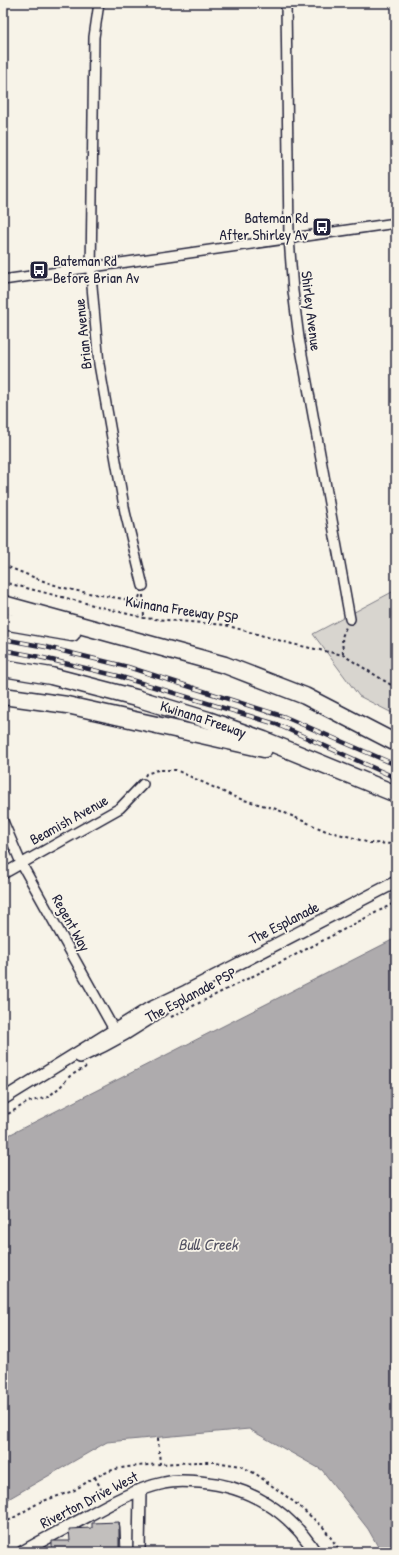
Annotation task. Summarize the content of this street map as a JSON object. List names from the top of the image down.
{
  "streets": {
    "highway": ["Kwinana Freeway"],
    "street": [
      "Shirley Avenue",
      "Brian Avenue",
      "Beamish Avenue",
      "Regent Way",
      "The Esplanade",
      "Riverton Drive West"
    ],
    "path": ["Kwinana Freeway PSP", "The Esplanade PSP"]
  },
  "crossings": [
    ["Beamish Avenue", "Regent Way"],
    ["Regent Way", "The Esplanade"]
  ],
  "water": ["Bull Creek"],
  "places": {
    "bus stop": ["Bateman Rd After Shirley Av", "Bateman Rd Before Brian Av"]
  }
}
